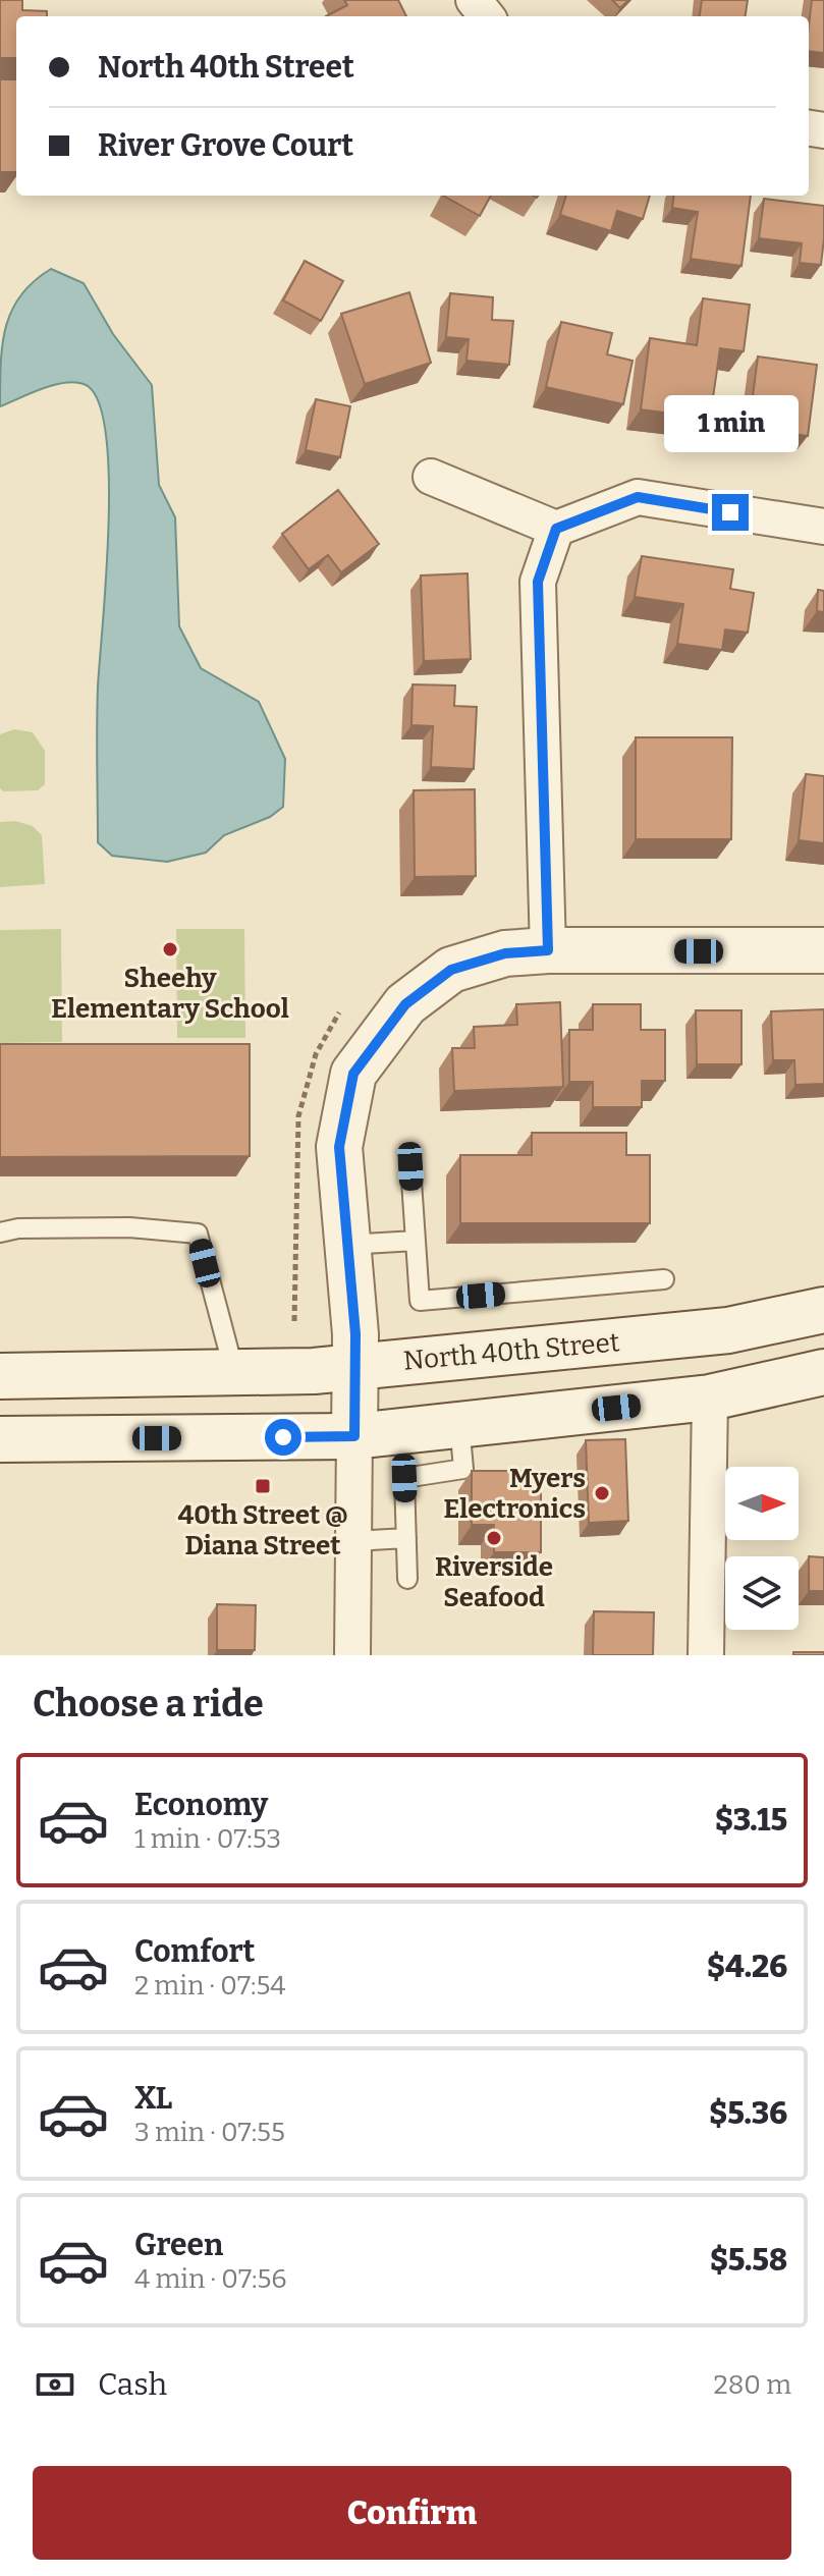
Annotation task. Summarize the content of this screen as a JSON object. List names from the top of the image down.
{
  "streets": {
    "main road": ["North 40th Street"]
  },
  "places": {
    "other": ["Sheehy Elementary School", "Myers Electronics", "Riverside Seafood"],
    "transit": ["40th Street @ Diana Street"]
  },
  "north": "right",
  "page": {
    "banner": ["North 40th Street", "River Grove Court"],
    "bubble": "1 min",
    "heading": "Choose a ride",
    "list": [
      {
        "name": "Economy",
        "note": "1 min · 07:53",
        "value": "$3.15"
      },
      {
        "name": "Comfort",
        "note": "2 min · 07:54",
        "value": "$4.26"
      },
      {
        "name": "XL",
        "note": "3 min · 07:55",
        "value": "$5.36"
      },
      {
        "name": "Green",
        "note": "4 min · 07:56",
        "value": "$5.58"
      }
    ],
    "pay": ["Cash", "280 m"],
    "buttons": "Confirm"
  }
}
